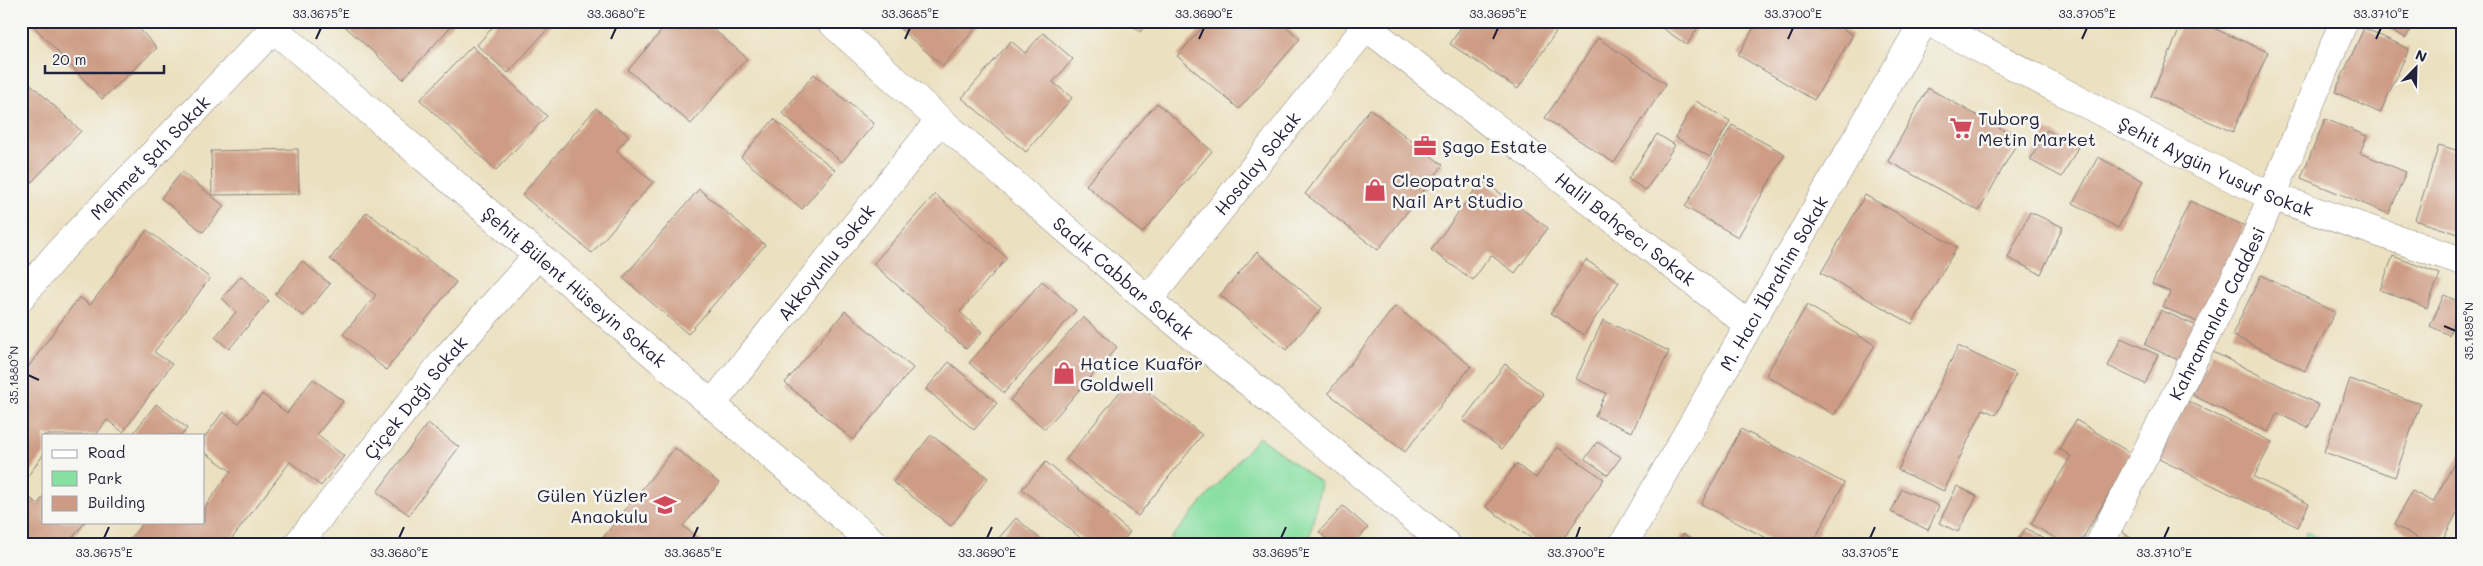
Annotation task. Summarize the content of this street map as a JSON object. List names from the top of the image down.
{
  "streets": {
    "street": [
      "Mehmet Şah Sokak",
      "Hosalay Sokak",
      "Şehit Aygün Yusuf Sokak",
      "Halil Bahçecı Sokak",
      "Akkoyunlu Sokak",
      "Sadık Cabbar Sokak",
      "M. Hacı İbrahim Sokak",
      "Şehit Bülent Hüseyin Sokak",
      "Kahramanlar Caddesi",
      "Çiçek Dağı Sokak"
    ]
  },
  "crossings": [
    ["Mehmet Şah Sokak", "Şehit Bülent Hüseyin Sokak"],
    ["Hosalay Sokak", "Halil Bahçecı Sokak"],
    ["Hosalay Sokak", "Sadık Cabbar Sokak"],
    ["Şehit Aygün Yusuf Sokak", "M. Hacı İbrahim Sokak"],
    ["Şehit Aygün Yusuf Sokak", "Kahramanlar Caddesi"],
    ["Halil Bahçecı Sokak", "M. Hacı İbrahim Sokak"],
    ["Akkoyunlu Sokak", "Sadık Cabbar Sokak"],
    ["Akkoyunlu Sokak", "Şehit Bülent Hüseyin Sokak"],
    ["Şehit Bülent Hüseyin Sokak", "Çiçek Dağı Sokak"]
  ],
  "places": {
    "supermarket": ["Tuborg Metin Market"],
    "office": ["Şago Estate"],
    "shop": ["Cleopatra's Nail Art Studio", "Hatice Kuaför Goldwell"],
    "school or university": ["Gülen Yüzler Anaokulu"]
  },
  "legend": ["Road", "Park", "Building"],
  "scale_bar": "20 m",
  "north": "top right",
  "coordinates": [
    "33.3675°E",
    "33.3680°E",
    "33.3685°E",
    "33.3690°E",
    "33.3695°E",
    "33.3700°E",
    "33.3705°E",
    "33.3710°E",
    "35.1895°N",
    "35.1880°N"
  ]
}
